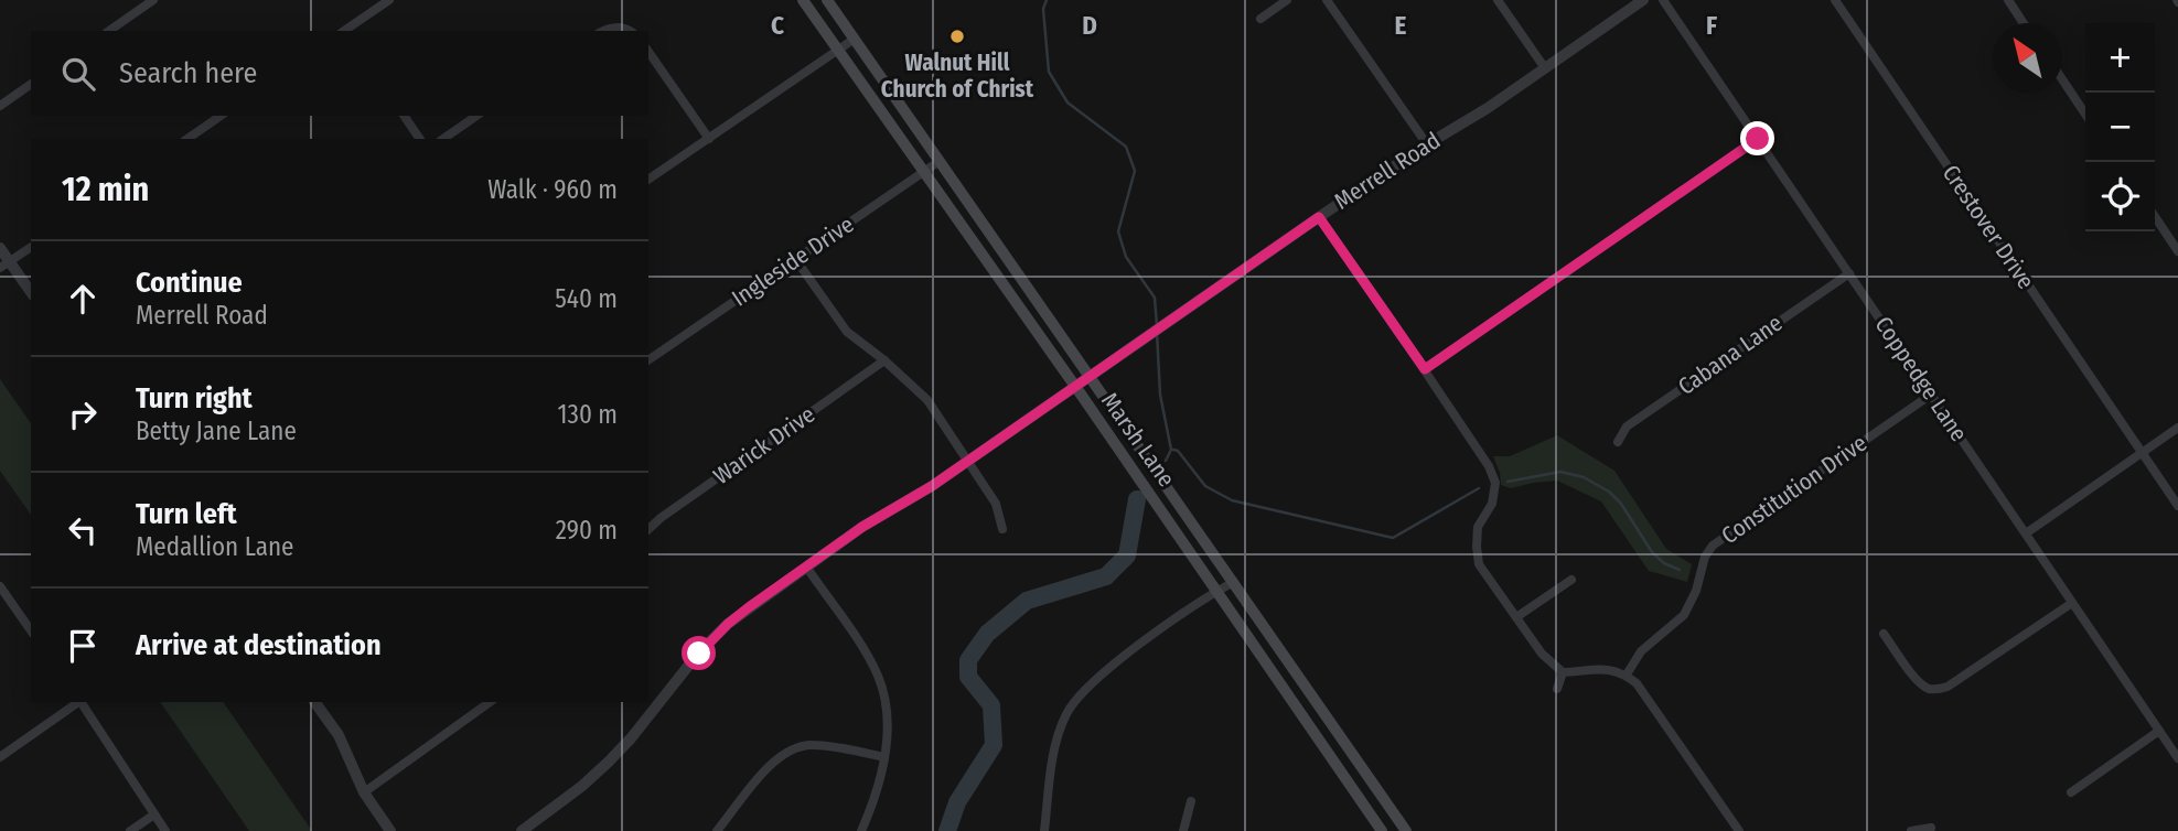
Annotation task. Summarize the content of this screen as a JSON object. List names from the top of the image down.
{
  "streets": {
    "main road": ["Marsh Lane"],
    "street": [
      "Merrell Road",
      "Crestover Drive",
      "Ingleside Drive",
      "Cabana Lane",
      "Coppedge Lane",
      "Warick Drive",
      "Constitution Drive"
    ]
  },
  "crossings": [
    ["Merrell Road", "Marsh Lane"],
    ["Ingleside Drive", "Marsh Lane"],
    ["Cabana Lane", "Coppedge Lane"],
    ["Coppedge Lane", "Constitution Drive"]
  ],
  "places": ["Walnut Hill Church of Christ"],
  "north": "top left",
  "page": {
    "map_buttons": ["+", "−"],
    "search": "Search here",
    "heading": ["12 min", "Walk · 960 m"],
    "list": [
      ["Continue", "Merrell Road", "540 m"],
      ["Turn right", "Betty Jane Lane", "130 m"],
      ["Turn left", "Medallion Lane", "290 m"],
      "Arrive at destination"
    ]
  },
  "grid": {
    "columns": [
      "C",
      "D",
      "E",
      "F"
    ]
  }
}
